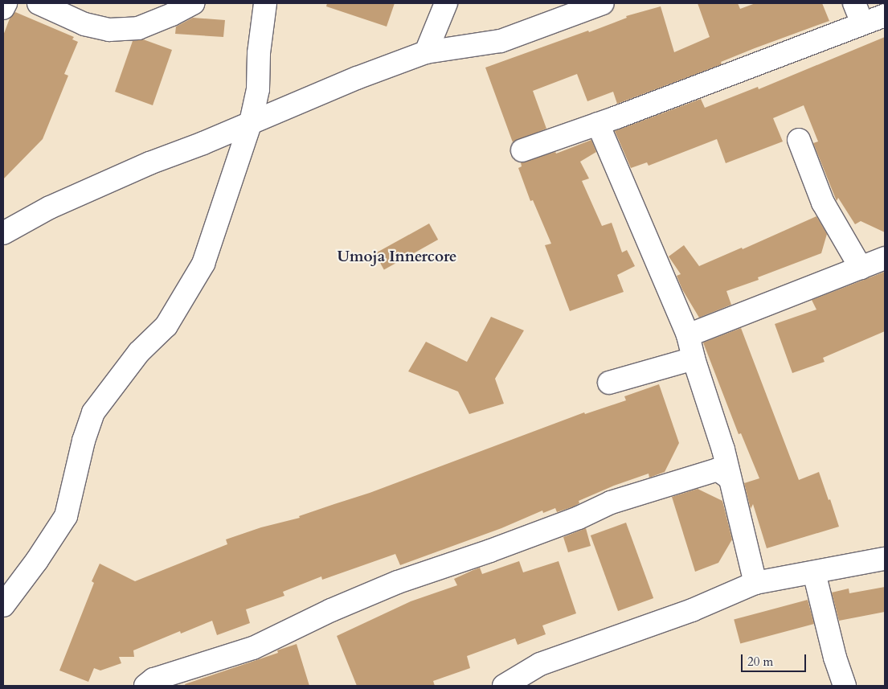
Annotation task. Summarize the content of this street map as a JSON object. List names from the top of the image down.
{
  "districts": ["Umoja Innercore"],
  "scale_bar": "20 m"
}
